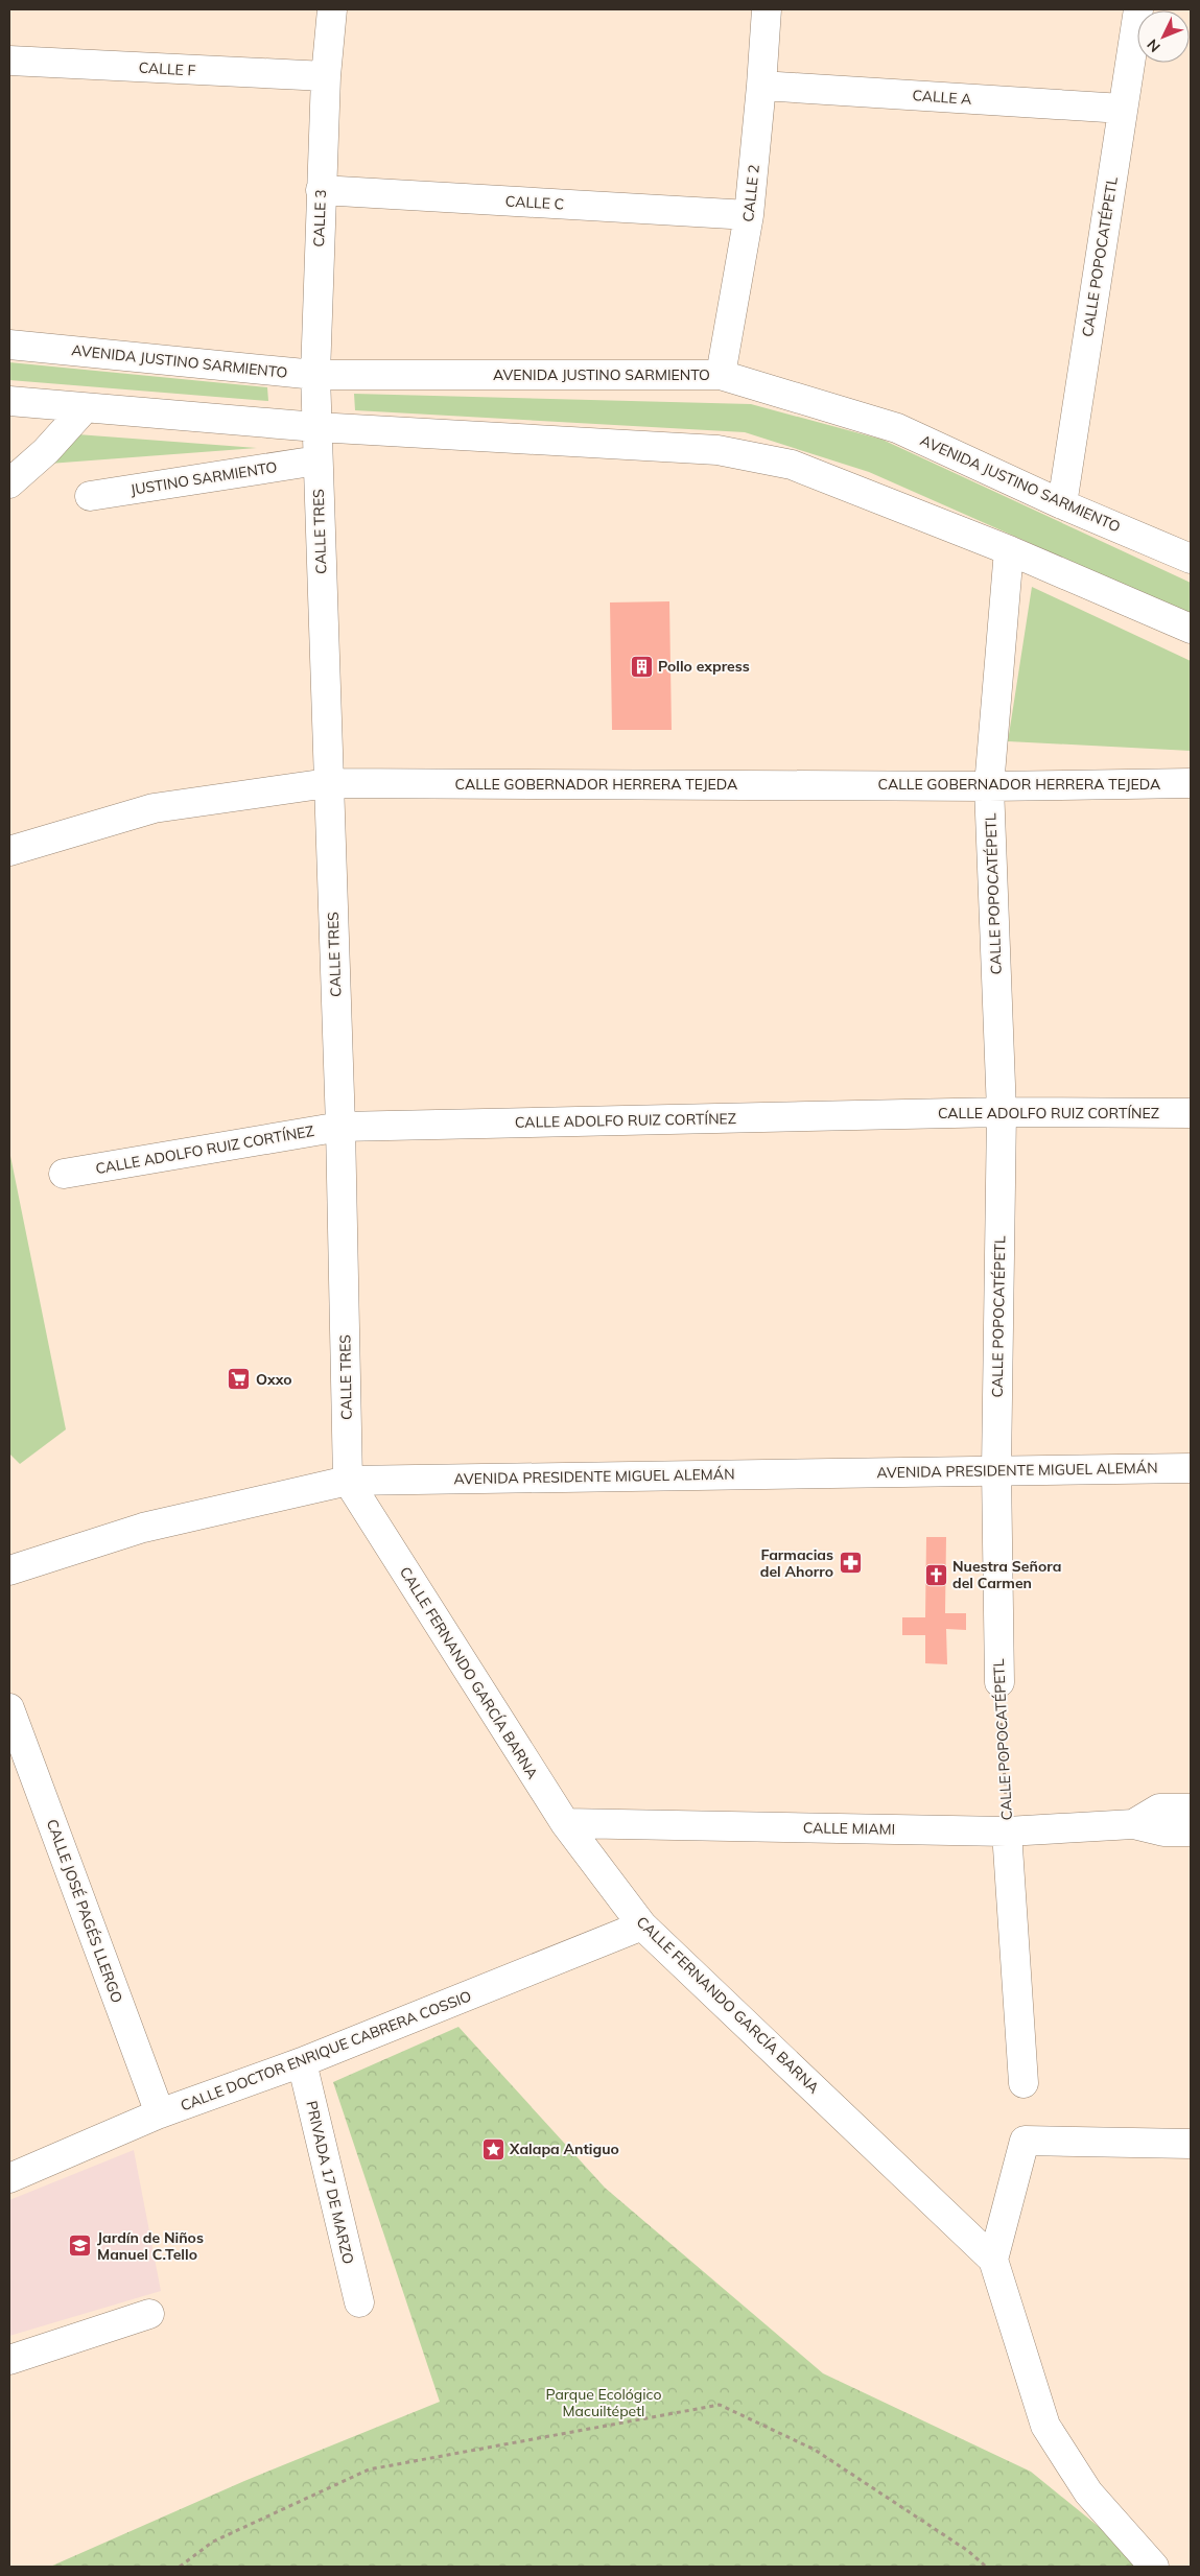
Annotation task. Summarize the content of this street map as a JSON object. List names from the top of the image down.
{
  "streets": {
    "street": [
      "CALLE F",
      "CALLE A",
      "CALLE 2",
      "CALLE C",
      "CALLE 3",
      "CALLE POPOCATÉPETL",
      "AVENIDA JUSTINO SARMIENTO",
      "JUSTINO SARMIENTO",
      "CALLE TRES",
      "CALLE GOBERNADOR HERRERA TEJEDA",
      "CALLE ADOLFO RUIZ CORTÍNEZ",
      "AVENIDA PRESIDENTE MIGUEL ALEMÁN",
      "CALLE FERNANDO GARCÍA BARNA",
      "CALLE MIAMI",
      "CALLE JOSÉ PAGÉS LLERGO",
      "CALLE DOCTOR ENRIQUE CABRERA COSSIO",
      "PRIVADA 17 DE MARZO"
    ]
  },
  "crossings": [
    ["CALLE F", "CALLE 3"],
    ["CALLE A", "CALLE 2"],
    ["CALLE A", "CALLE POPOCATÉPETL"],
    ["CALLE 2", "CALLE C"],
    ["CALLE 2", "AVENIDA JUSTINO SARMIENTO"],
    ["CALLE C", "CALLE 3"],
    ["CALLE 3", "AVENIDA JUSTINO SARMIENTO"],
    ["CALLE 3", "CALLE TRES"],
    ["CALLE POPOCATÉPETL", "AVENIDA JUSTINO SARMIENTO"],
    ["CALLE POPOCATÉPETL", "CALLE GOBERNADOR HERRERA TEJEDA"],
    ["CALLE POPOCATÉPETL", "CALLE ADOLFO RUIZ CORTÍNEZ"],
    ["CALLE POPOCATÉPETL", "AVENIDA PRESIDENTE MIGUEL ALEMÁN"],
    ["CALLE POPOCATÉPETL", "CALLE MIAMI"],
    ["JUSTINO SARMIENTO", "CALLE TRES"],
    ["CALLE TRES", "CALLE GOBERNADOR HERRERA TEJEDA"],
    ["CALLE TRES", "CALLE ADOLFO RUIZ CORTÍNEZ"],
    ["CALLE TRES", "AVENIDA PRESIDENTE MIGUEL ALEMÁN"],
    ["CALLE TRES", "CALLE FERNANDO GARCÍA BARNA"],
    ["AVENIDA PRESIDENTE MIGUEL ALEMÁN", "CALLE FERNANDO GARCÍA BARNA"],
    ["CALLE FERNANDO GARCÍA BARNA", "CALLE MIAMI"],
    ["CALLE FERNANDO GARCÍA BARNA", "CALLE DOCTOR ENRIQUE CABRERA COSSIO"],
    ["CALLE JOSÉ PAGÉS LLERGO", "CALLE DOCTOR ENRIQUE CABRERA COSSIO"],
    ["CALLE DOCTOR ENRIQUE CABRERA COSSIO", "PRIVADA 17 DE MARZO"]
  ],
  "parks": ["Parque Ecológico Macuiltépetl"],
  "places": {
    "building": ["Pollo express"],
    "supermarket": ["Oxxo"],
    "pharmacy": ["Farmacias del Ahorro"],
    "church": ["Nuestra Señora del Carmen"],
    "place": ["Xalapa Antiguo"],
    "school or university": ["Jardín de Niños Manuel C.Tello"]
  },
  "north": "bottom left"
}
